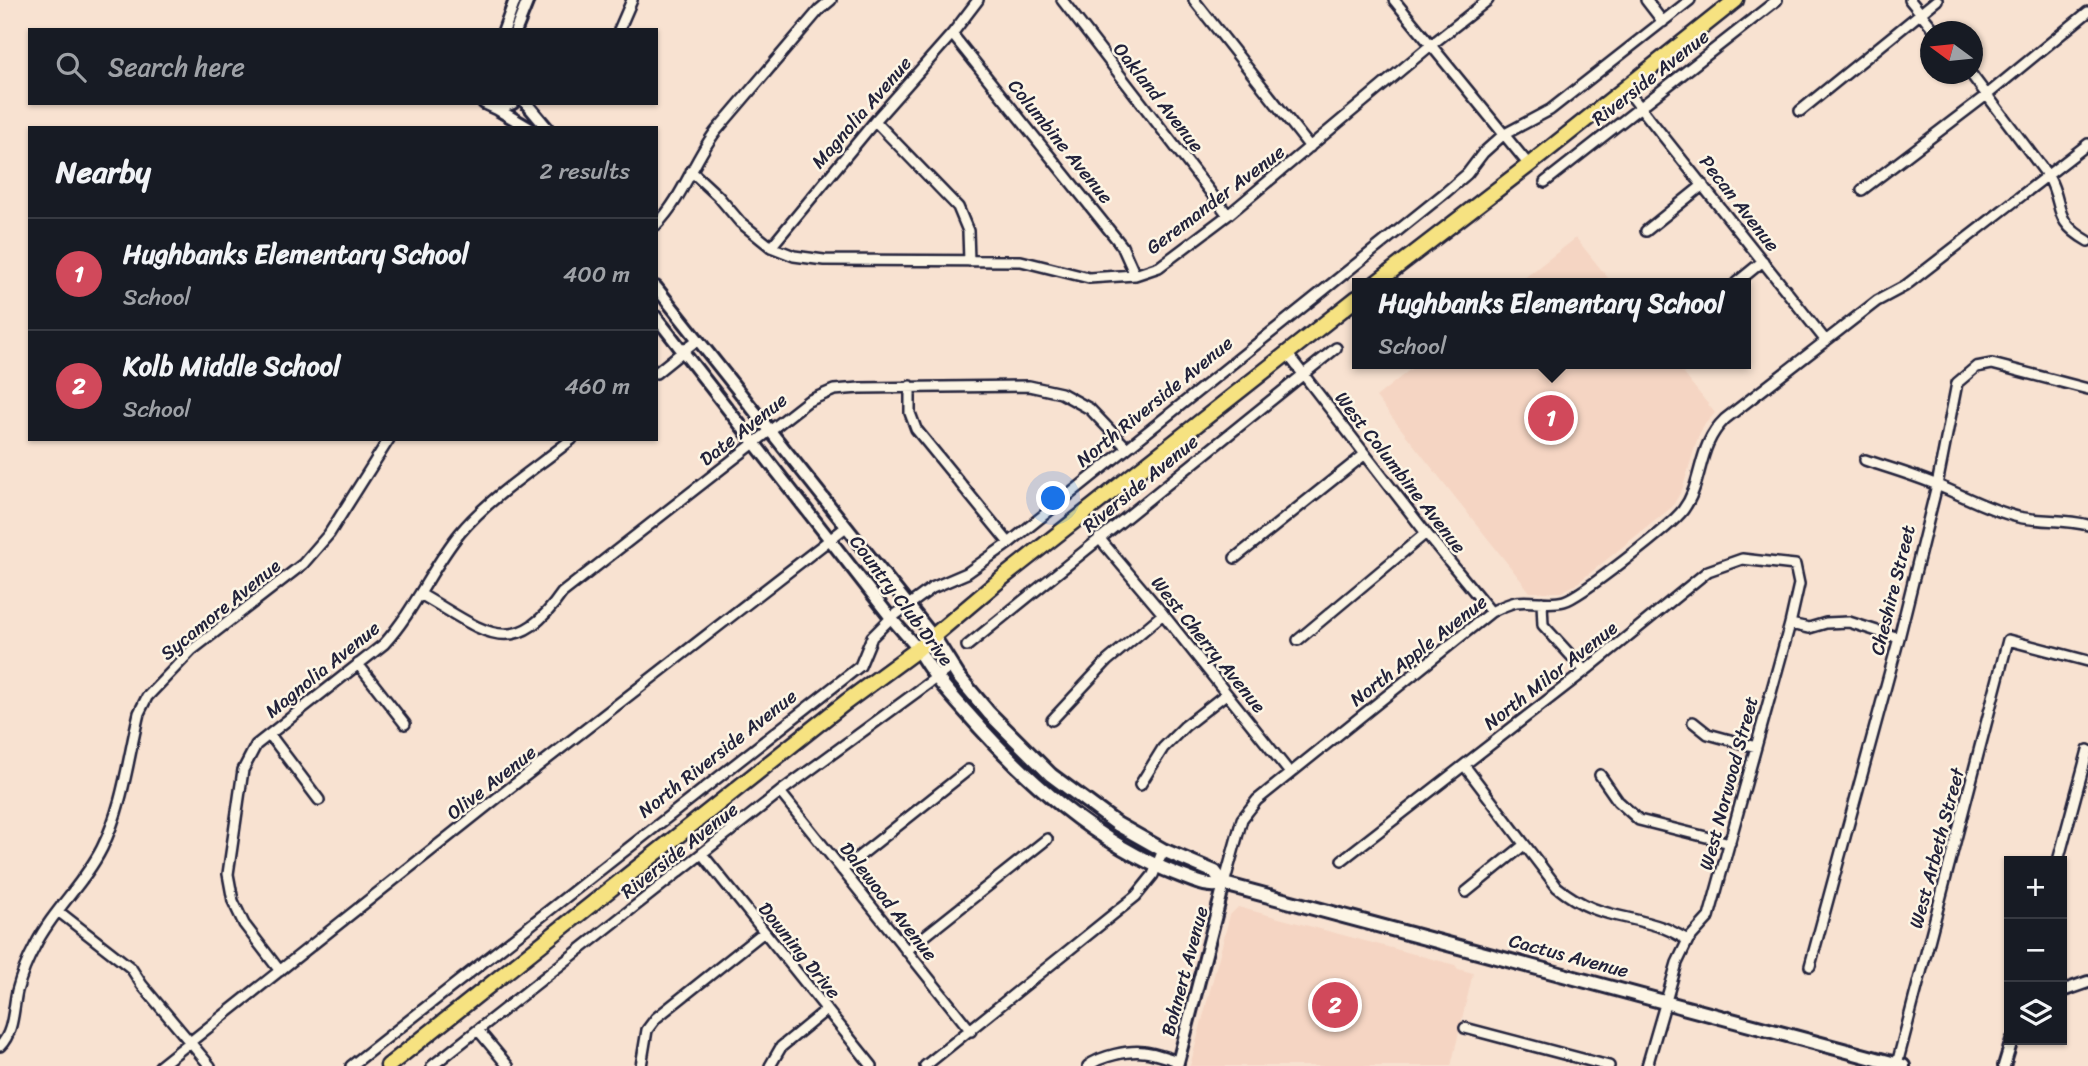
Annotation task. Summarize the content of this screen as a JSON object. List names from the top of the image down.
{
  "streets": {
    "main road": ["North Riverside Avenue", "Country Club Drive", "Cactus Avenue"],
    "street": [
      "Riverside Avenue",
      "Oakland Avenue",
      "Magnolia Avenue",
      "Columbine Avenue",
      "Geremander Avenue",
      "Pecan Avenue",
      "Date Avenue",
      "West Columbine Avenue",
      "Cheshire Street",
      "Sycamore Avenue",
      "West Cherry Avenue",
      "North Apple Avenue",
      "North Milor Avenue",
      "Olive Avenue",
      "West Norwood Street",
      "West Arbeth Street",
      "Dalewood Avenue",
      "Downing Drive",
      "Bohnert Avenue"
    ]
  },
  "crossings": [
    ["Riverside Avenue", "Pecan Avenue"],
    ["Riverside Avenue", "West Columbine Avenue"],
    ["Riverside Avenue", "Country Club Drive"],
    ["Riverside Avenue", "West Cherry Avenue"],
    ["Riverside Avenue", "Dalewood Avenue"],
    ["Riverside Avenue", "Downing Drive"],
    ["Oakland Avenue", "Geremander Avenue"],
    ["Magnolia Avenue", "Columbine Avenue"],
    ["Magnolia Avenue", "Geremander Avenue"],
    ["Magnolia Avenue", "Date Avenue"],
    ["Magnolia Avenue", "Olive Avenue"],
    ["Columbine Avenue", "Geremander Avenue"],
    ["Pecan Avenue", "North Apple Avenue"],
    ["North Riverside Avenue", "Date Avenue"],
    ["North Riverside Avenue", "West Columbine Avenue"],
    ["North Riverside Avenue", "Country Club Drive"],
    ["Date Avenue", "Country Club Drive"],
    ["West Columbine Avenue", "North Apple Avenue"],
    ["Country Club Drive", "North Apple Avenue"],
    ["Country Club Drive", "Olive Avenue"],
    ["Country Club Drive", "Cactus Avenue"],
    ["Country Club Drive", "Bohnert Avenue"],
    ["West Cherry Avenue", "North Apple Avenue"],
    ["North Apple Avenue", "Cactus Avenue"],
    ["North Apple Avenue", "Bohnert Avenue"],
    ["North Milor Avenue", "West Norwood Street"],
    ["West Norwood Street", "Cactus Avenue"],
    ["West Arbeth Street", "Cactus Avenue"],
    ["Cactus Avenue", "Bohnert Avenue"]
  ],
  "north": "left",
  "page": {
    "search": "Search here",
    "heading": ["Nearby", "2 results"],
    "list": [
      {
        "mark": "1",
        "name": "Hughbanks Elementary School",
        "note": "School",
        "value": "400 m"
      },
      {
        "mark": "2",
        "name": "Kolb Middle School",
        "note": "School",
        "value": "460 m"
      }
    ],
    "popup": ["Hughbanks Elementary School", "School"],
    "pins": ["1", "2"],
    "map_buttons": ["+", "−"]
  }
}
